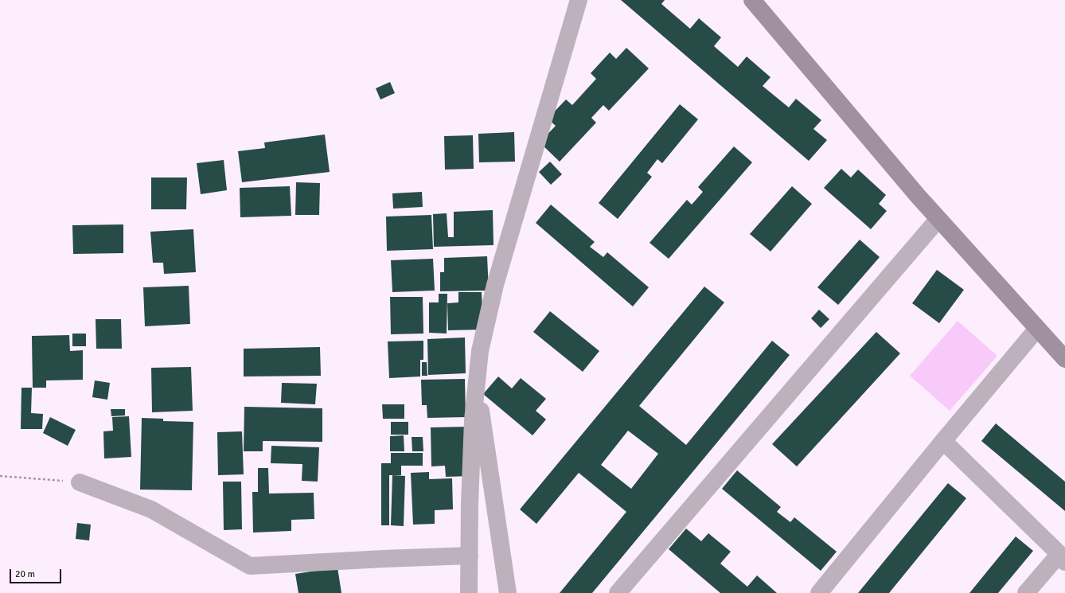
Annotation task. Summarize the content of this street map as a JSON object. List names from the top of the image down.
{
  "scale_bar": "20 m"
}
